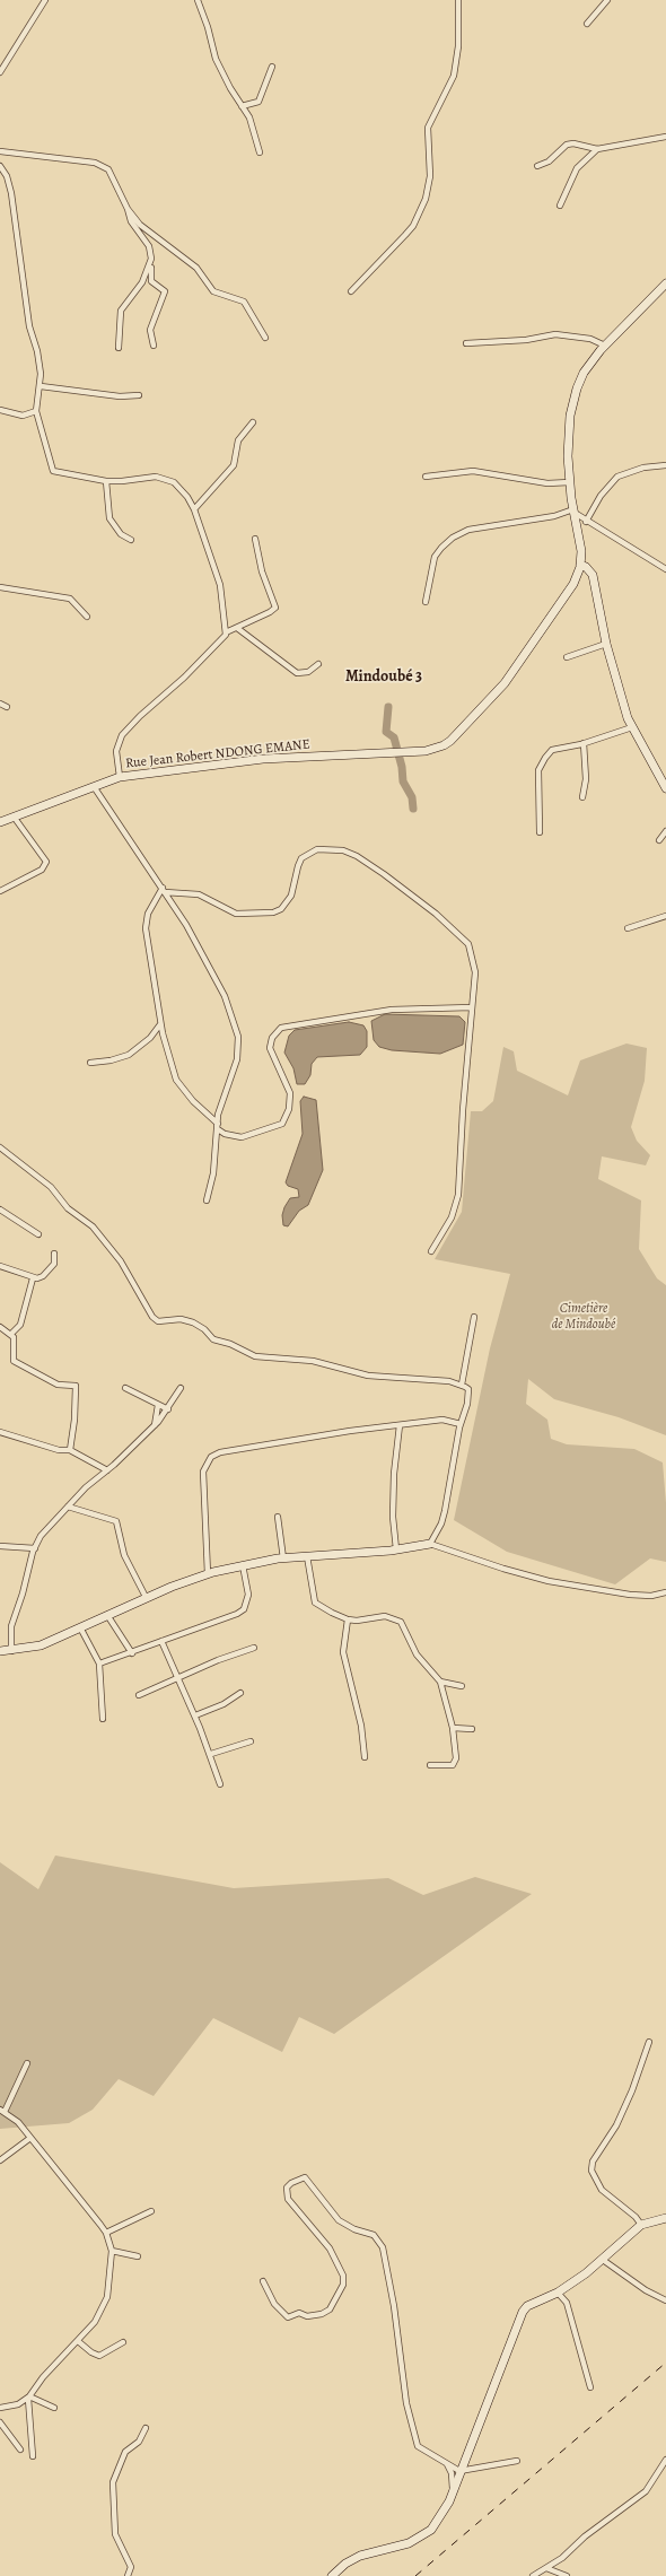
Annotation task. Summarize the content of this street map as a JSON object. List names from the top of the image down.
{
  "streets": {
    "street": ["Rue Jean Robert NDONG EMANE"]
  },
  "districts": ["Mindoubé 3"],
  "parks": ["Cimetière de Mindoubé"]
}
